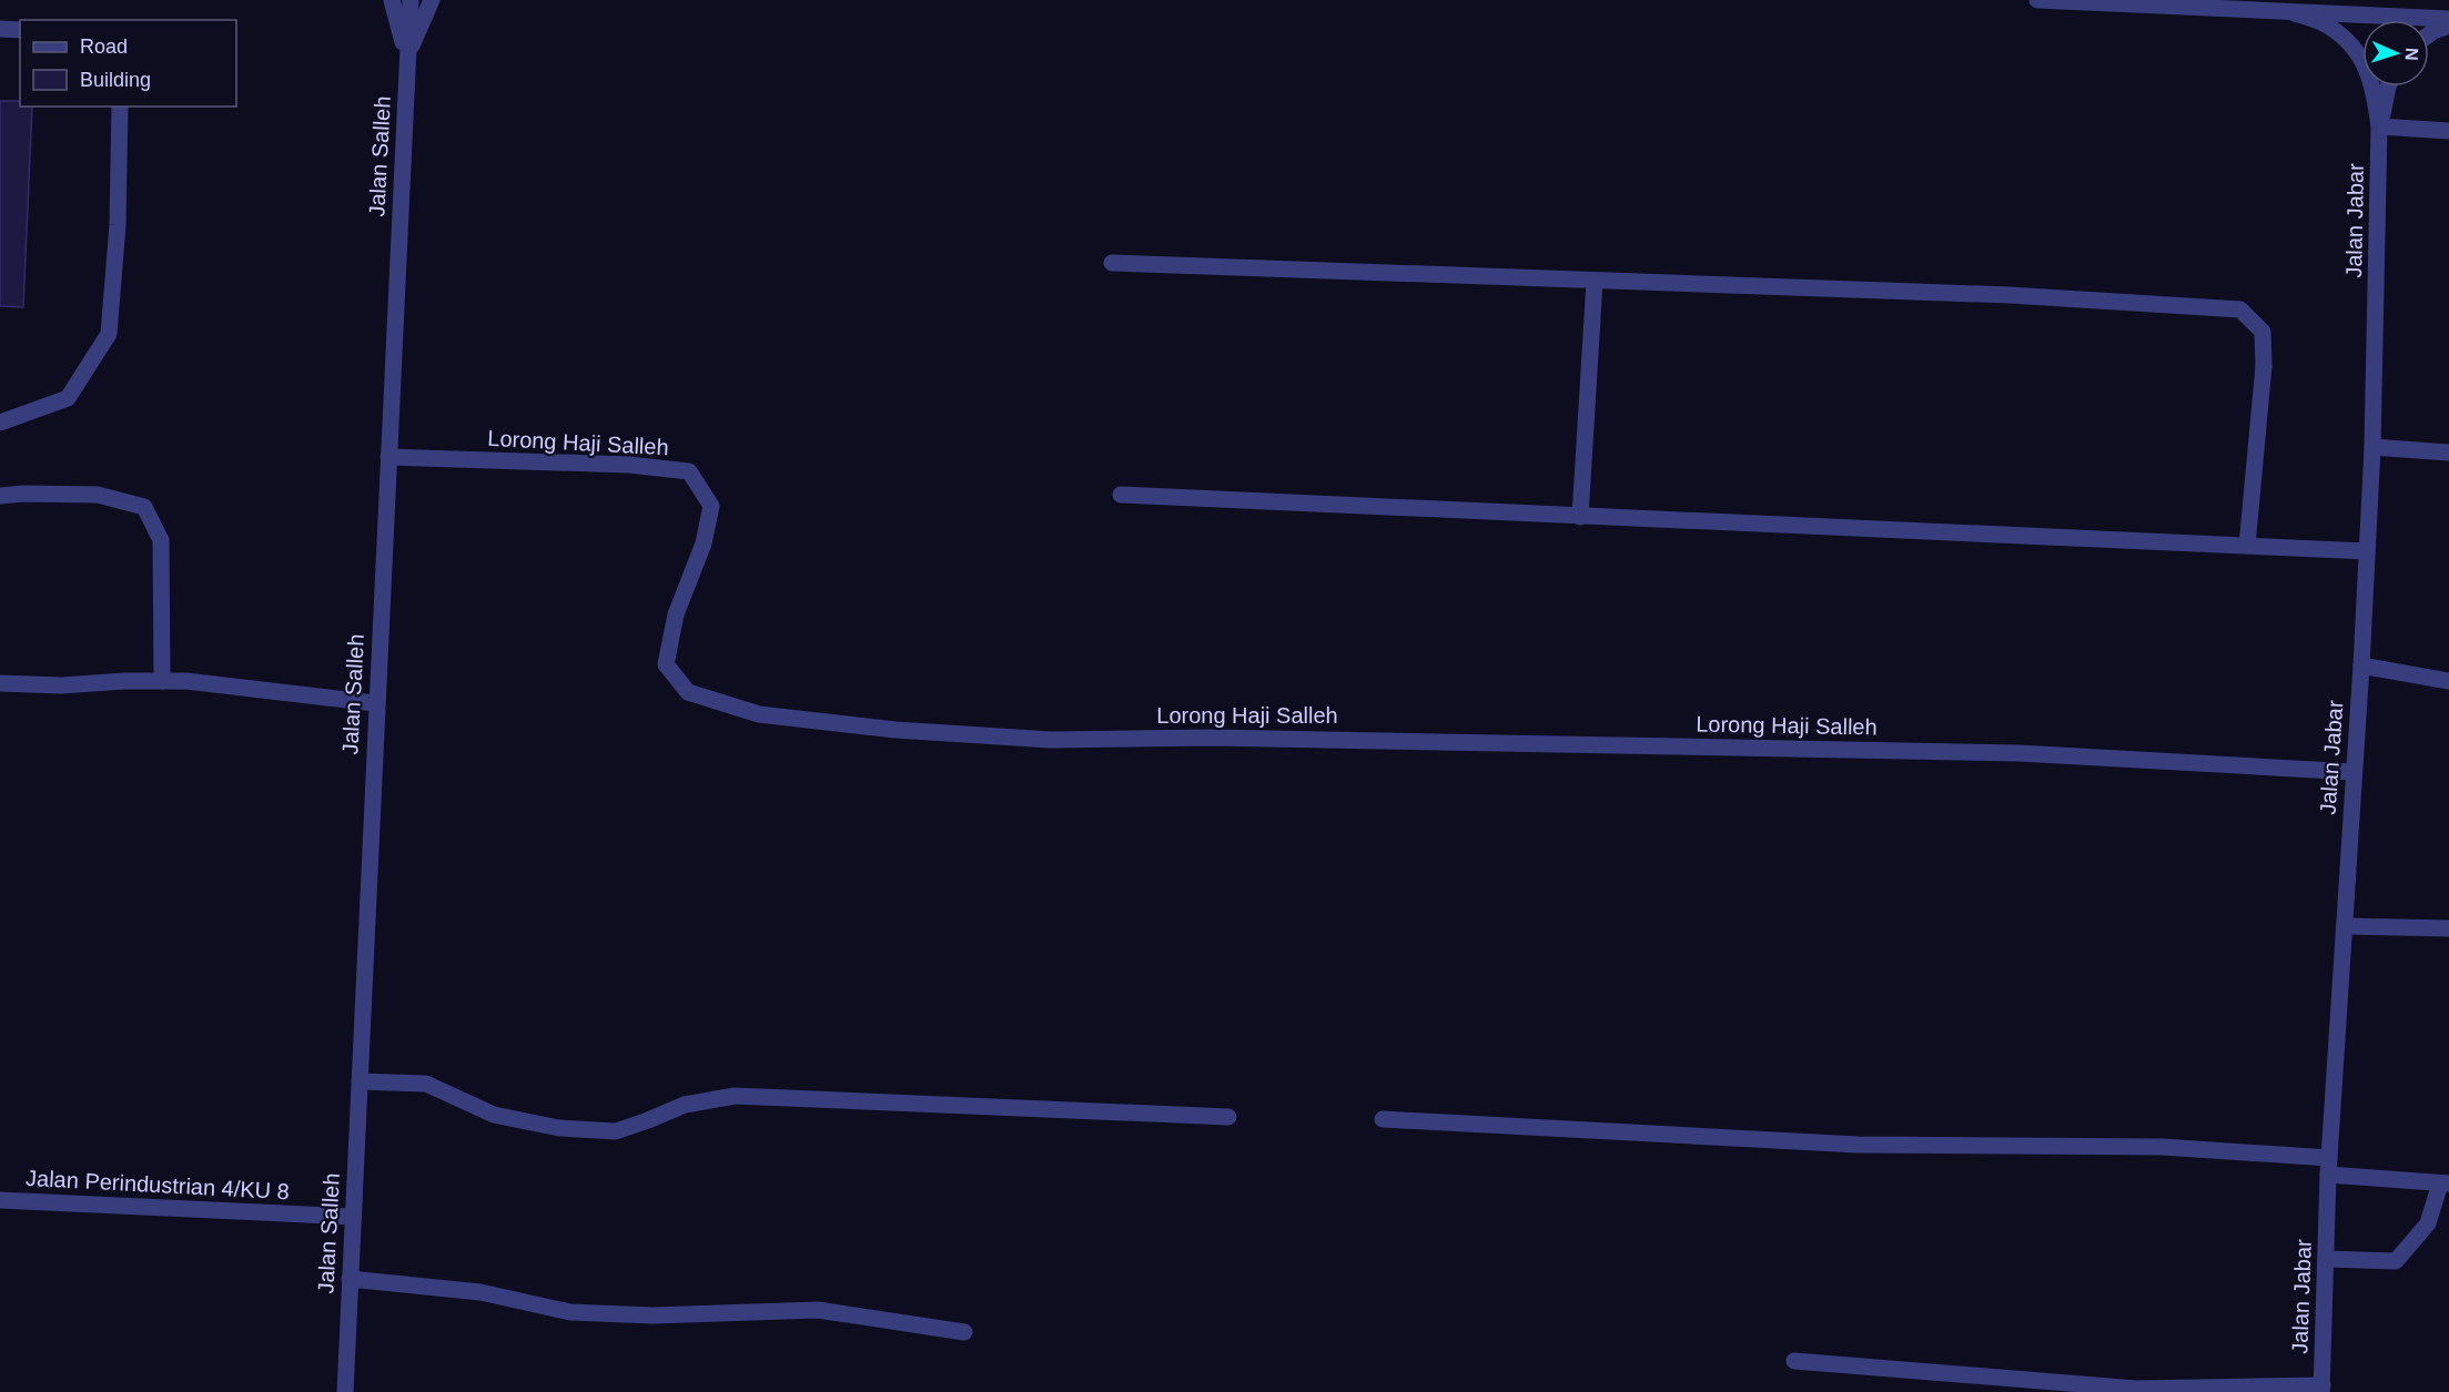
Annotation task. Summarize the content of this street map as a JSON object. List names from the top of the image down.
{
  "streets": {
    "street": [
      "Jalan Salleh",
      "Jalan Jabar",
      "Lorong Haji Salleh",
      "Jalan Perindustrian 4/KU 8"
    ]
  },
  "crossings": [
    ["Jalan Salleh", "Lorong Haji Salleh"],
    ["Jalan Salleh", "Jalan Perindustrian 4/KU 8"],
    ["Jalan Jabar", "Lorong Haji Salleh"]
  ],
  "legend": ["Road", "Building"],
  "north": "right"
}
